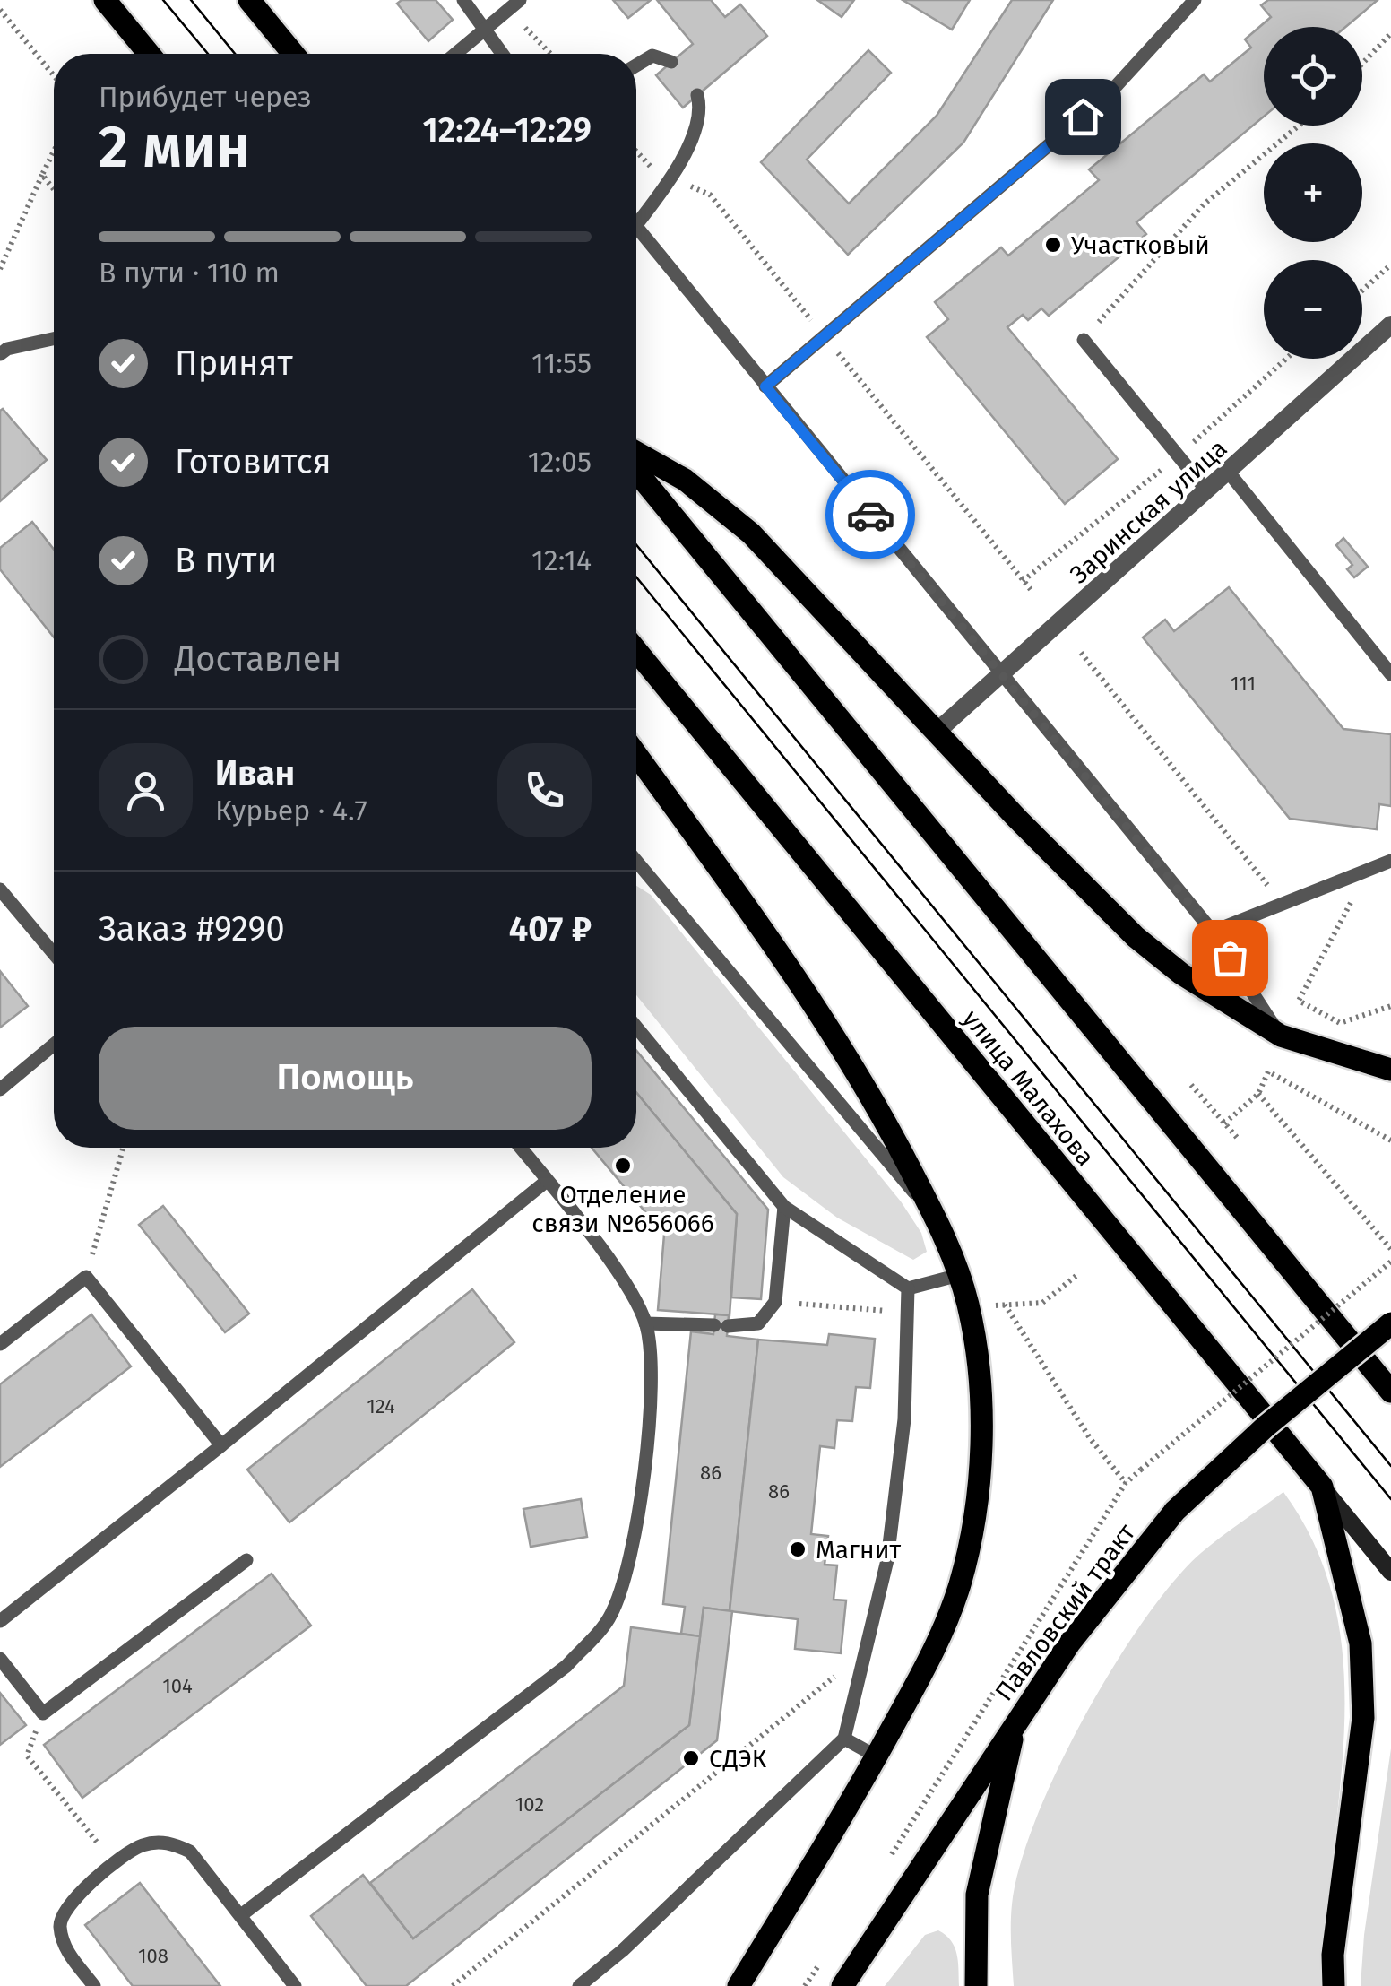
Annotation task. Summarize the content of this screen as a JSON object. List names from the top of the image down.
{
  "streets": {
    "main road": ["улица Малахова", "Павловский тракт"],
    "street": ["Заринская улица"]
  },
  "places": [
    "Участковый",
    "Отделение связи №656066",
    "Магнит",
    "СДЭК"
  ],
  "house_numbers": [
    "111",
    "124",
    "86",
    "86",
    "104",
    "102",
    "108"
  ],
  "page": {
    "map_buttons": ["+", "−"],
    "heading": ["2 мин", "Прибудет через", "12:24–12:29"],
    "panel": [
      "Иван",
      "Курьер · 4.7",
      "Заказ #9290",
      "407 ₽"
    ],
    "bar": "В пути · 110 m",
    "list": [
      ["Принят", "11:55"],
      ["Готовится", "12:05"],
      ["В пути", "12:14"],
      "Доставлен"
    ],
    "buttons": "Помощь"
  }
}
